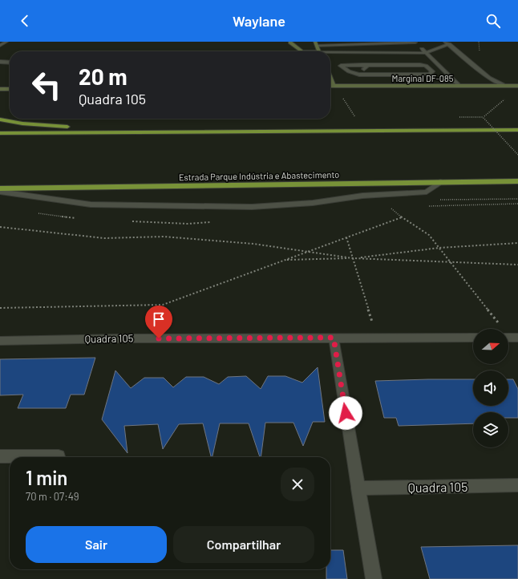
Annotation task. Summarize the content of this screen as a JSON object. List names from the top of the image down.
{
  "streets": {
    "highway": ["Estrada Parque Indústria e Abastecimento"],
    "main road": ["Marginal DF-085"],
    "street": ["Quadra 105"]
  },
  "north": "right",
  "page": {
    "header": "Waylane",
    "turn": ["20 m", "Quadra 105"],
    "heading": ["1 min", "70 m · 07:49"],
    "buttons": ["Sair", "Compartilhar"]
  }
}
